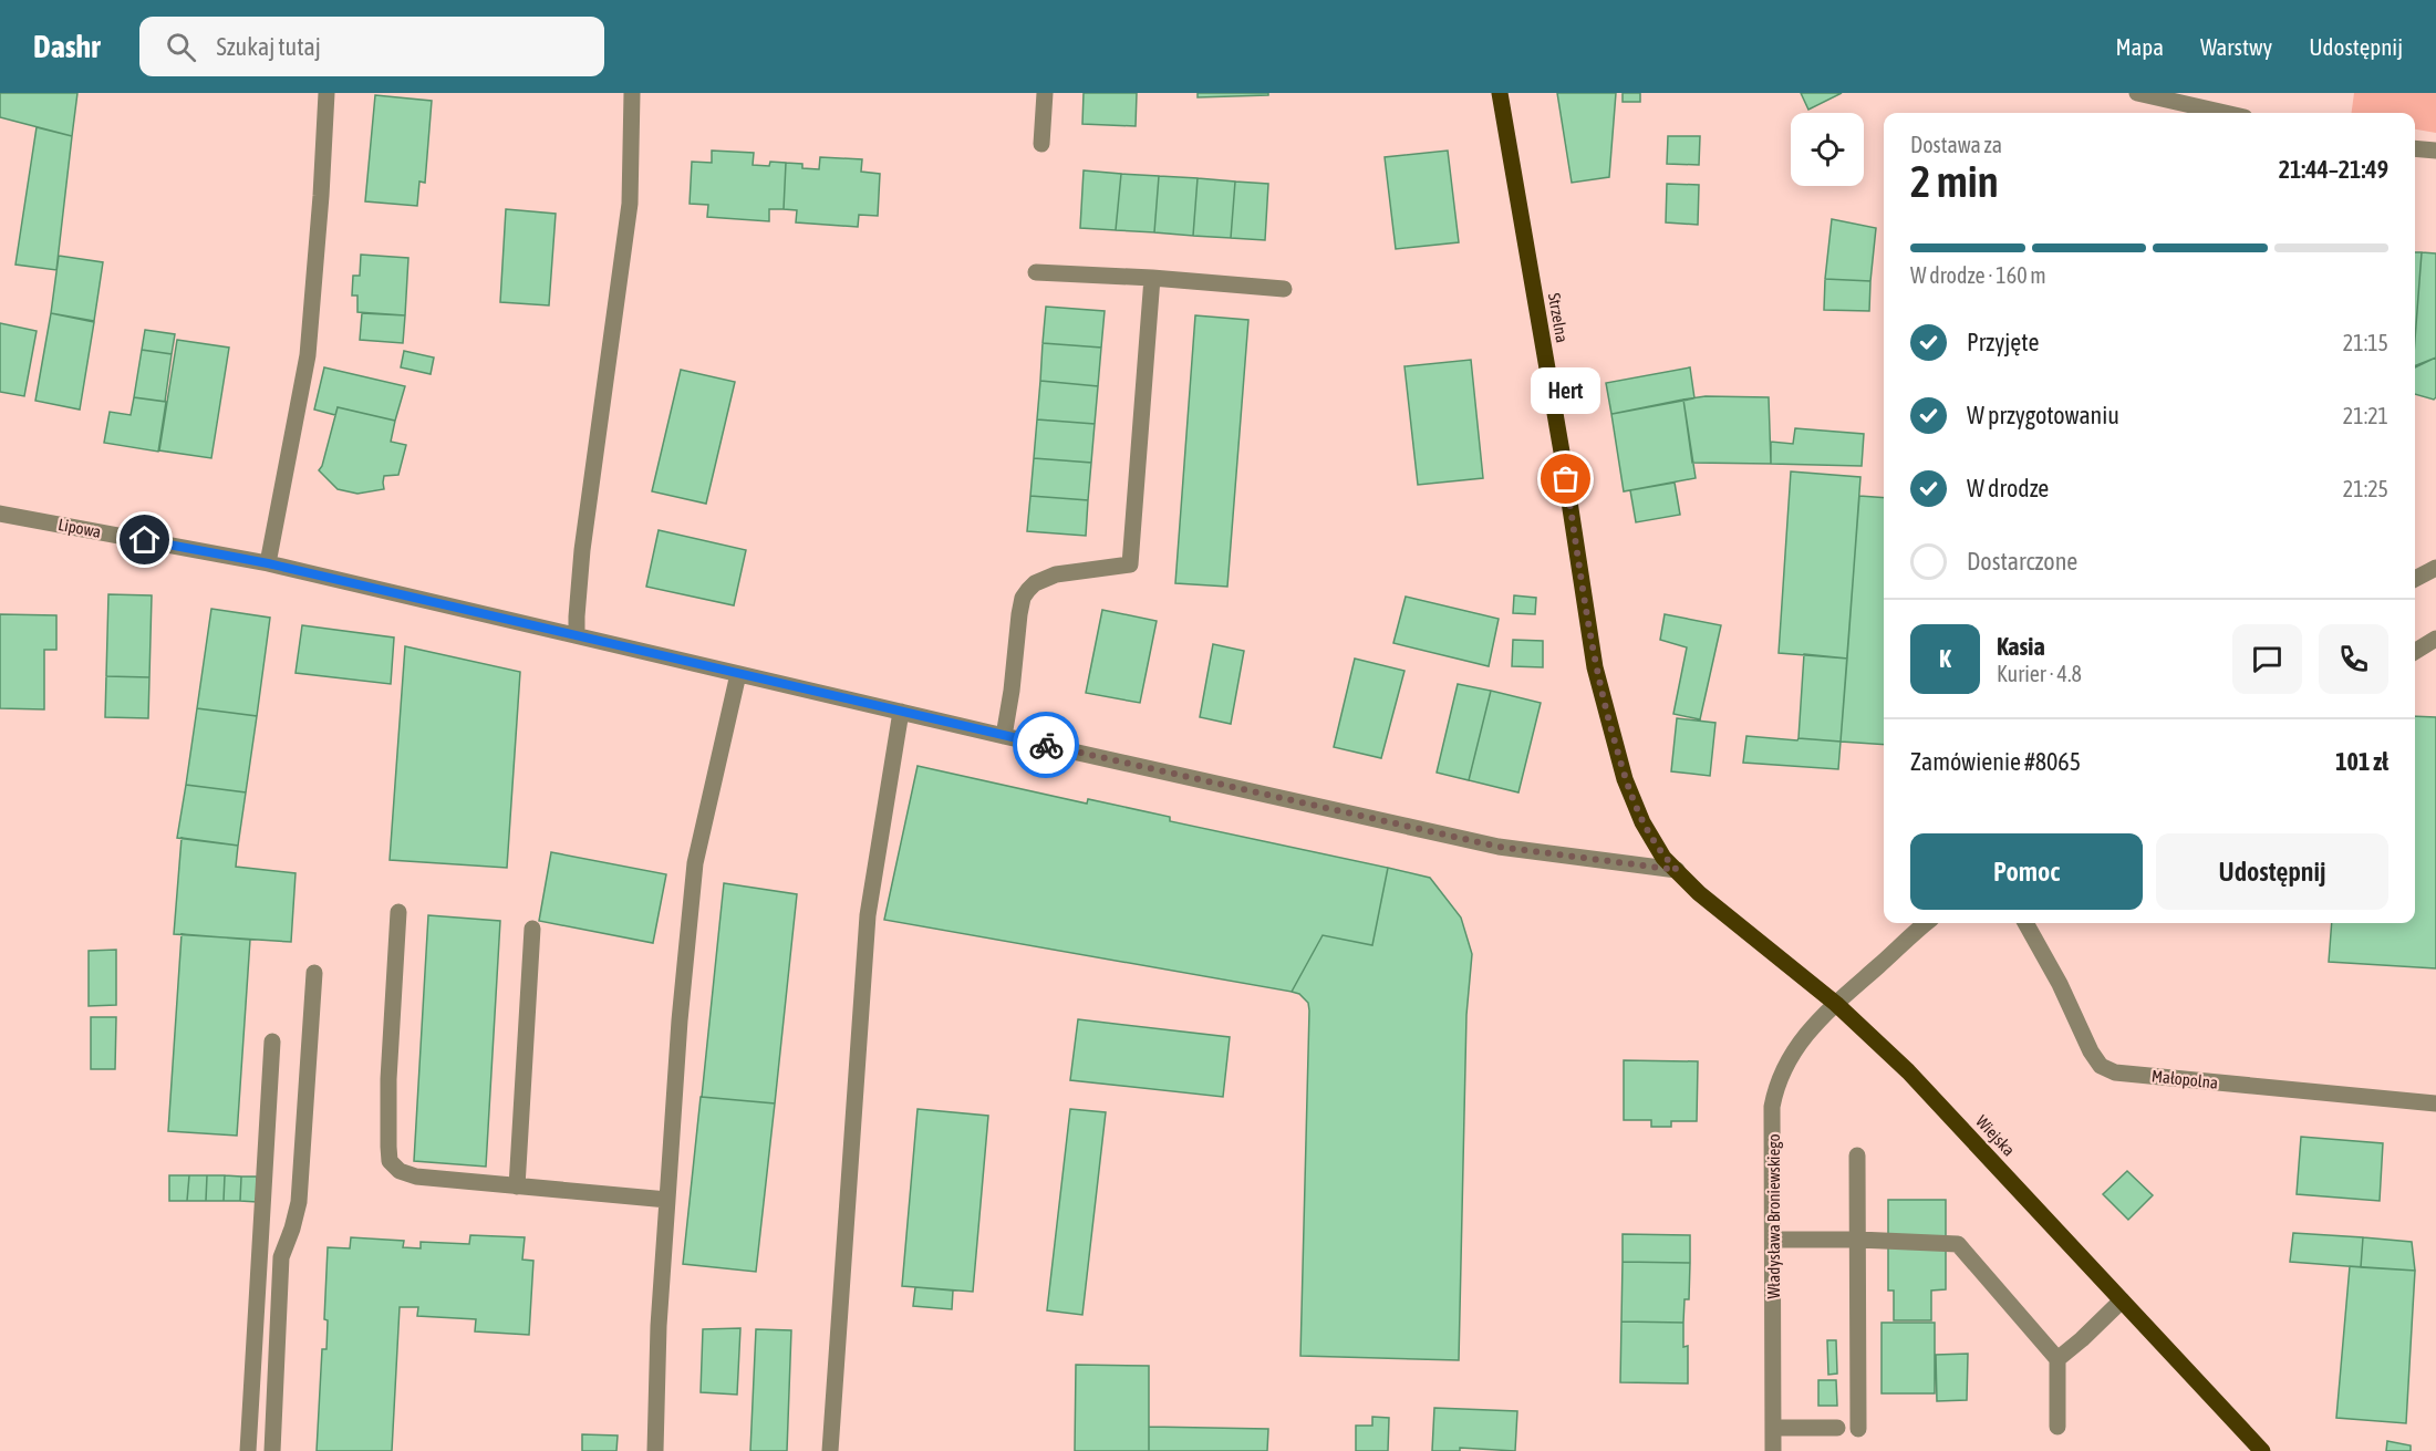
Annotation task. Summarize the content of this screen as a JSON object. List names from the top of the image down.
{
  "streets": {
    "main road": ["Strzelna", "Wiejska"],
    "street": ["Lipowa", "Małopolna", "Władysława Broniewskiego"]
  },
  "crossings": [
    ["Strzelna", "Lipowa"],
    ["Strzelna", "Wiejska"],
    ["Lipowa", "Wiejska"],
    ["Wiejska", "Władysława Broniewskiego"]
  ],
  "places": ["Hert"],
  "page": {
    "header": "Dashr",
    "search": "Szukaj tutaj",
    "nav": ["Mapa", "Warstwy", "Udostępnij"],
    "heading": ["2 min", "Dostawa za", "21:44–21:49"],
    "panel": [
      "Kasia",
      "Kurier · 4.8",
      "Zamówienie #8065",
      "101 zł"
    ],
    "bar": "W drodze · 160 m",
    "list": [
      ["Przyjęte", "21:15"],
      ["W przygotowaniu", "21:21"],
      ["W drodze", "21:25"],
      "Dostarczone"
    ],
    "bubble": "Hert",
    "round": "K",
    "buttons": ["Pomoc", "Udostępnij"]
  }
}
